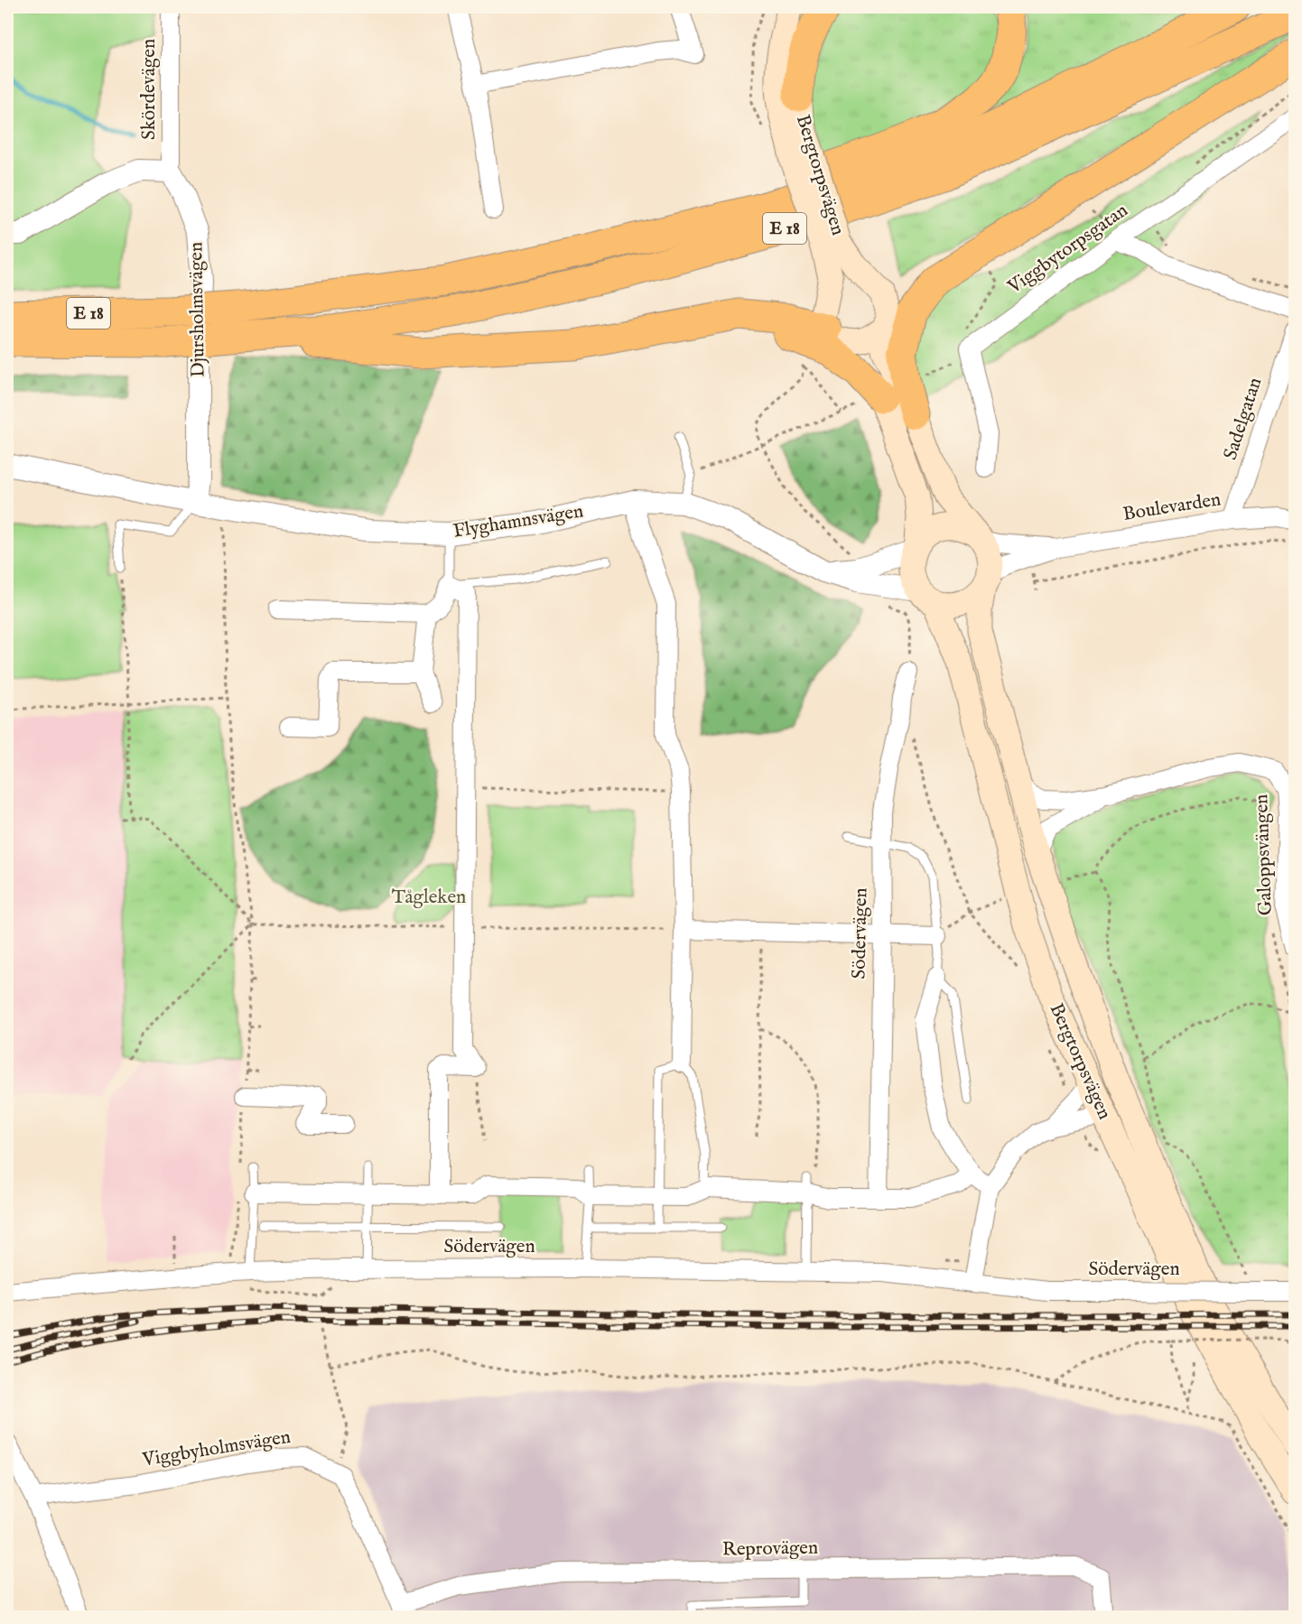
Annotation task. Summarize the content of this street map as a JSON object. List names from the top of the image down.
{
  "streets": {
    "highway": ["E 18"],
    "main road": ["Bergtorpsvägen"],
    "street": [
      "Skördevägen",
      "Viggbytorpsgatan",
      "Djursholmsvägen",
      "Sadelgatan",
      "Boulevarden",
      "Flyghamnsvägen",
      "Galoppsvängen",
      "Södervägen",
      "Viggbyholmsvägen",
      "Reprovägen"
    ]
  },
  "crossings": [
    ["Skördevägen", "Djursholmsvägen"],
    ["Bergtorpsvägen", "Boulevarden"],
    ["Bergtorpsvägen", "Flyghamnsvägen"],
    ["Bergtorpsvägen", "Galoppsvängen"],
    ["Djursholmsvägen", "Flyghamnsvägen"],
    ["Sadelgatan", "Boulevarden"],
    ["Boulevarden", "Flyghamnsvägen"],
    ["Viggbyholmsvägen", "Reprovägen"]
  ],
  "parks": ["Tågleken"]
}
